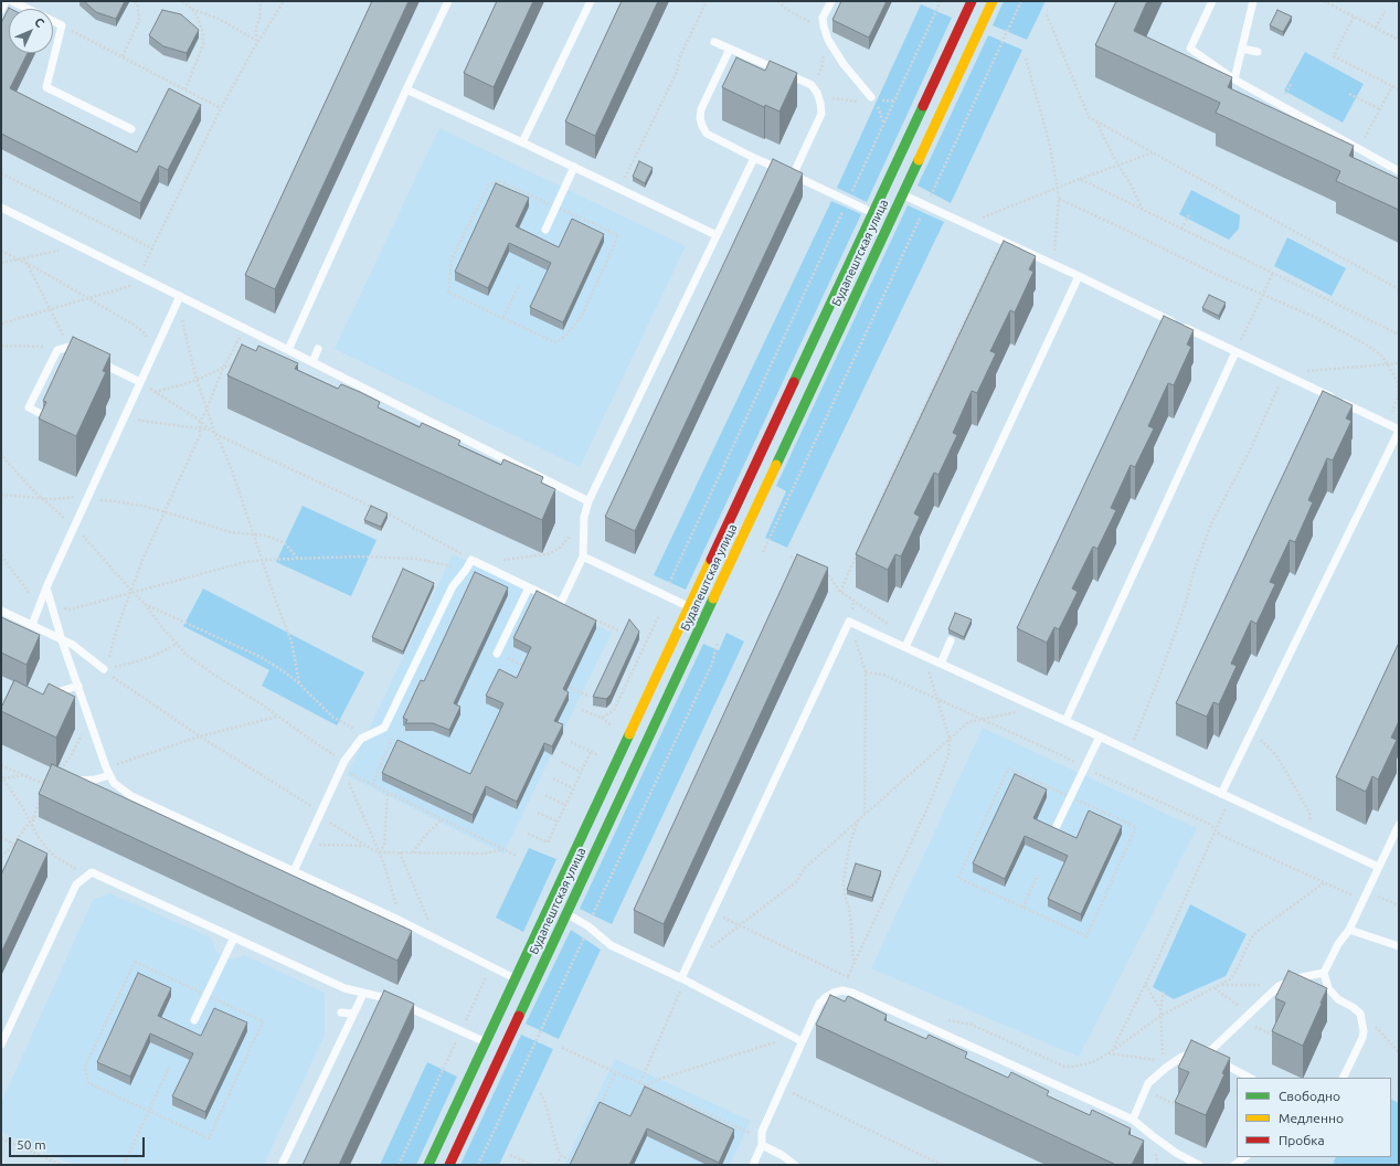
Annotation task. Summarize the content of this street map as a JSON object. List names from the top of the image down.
{
  "streets": {
    "street": ["Будапештская улица"]
  },
  "legend": ["Свободно", "Медленно", "Пробка"],
  "scale_bar": "50 m",
  "north": "top right"
}
